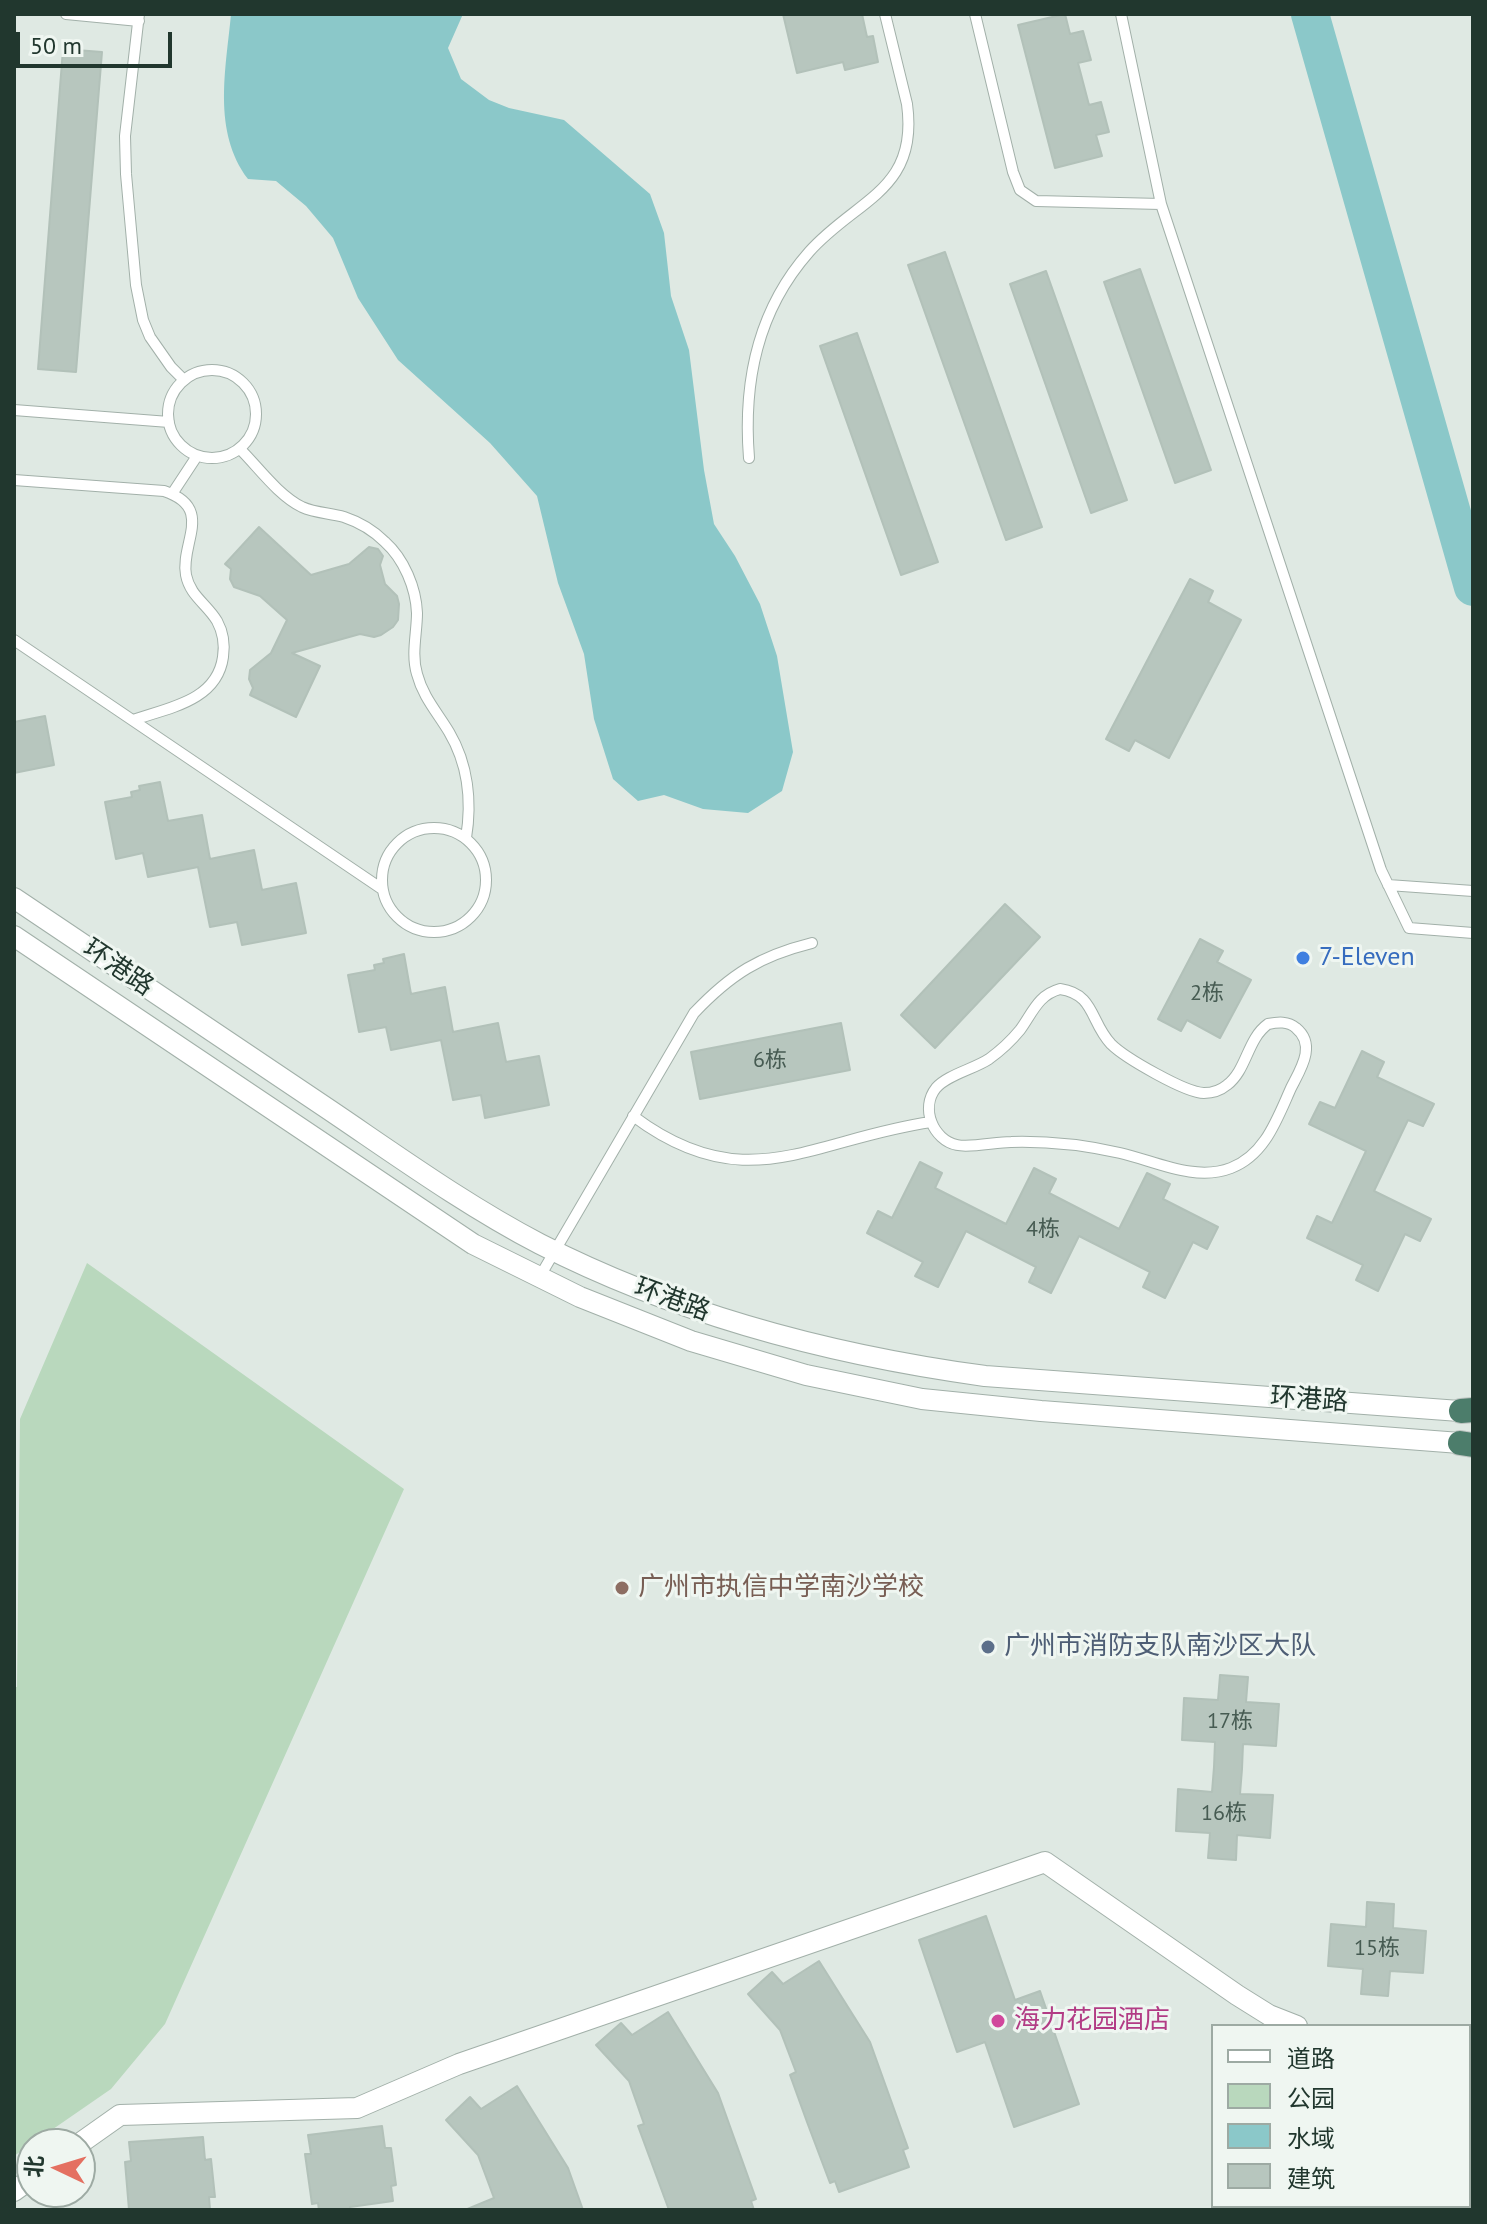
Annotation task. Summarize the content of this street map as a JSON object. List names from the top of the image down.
{
  "streets": {
    "street": ["环港路"]
  },
  "places": [
    "7-Eleven",
    "广州市执信中学南沙学校",
    "广州市消防支队南沙区大队",
    "海力花园酒店"
  ],
  "house_numbers": [
    "2栋",
    "6栋",
    "4栋",
    "17栋",
    "16栋",
    "15栋"
  ],
  "legend": [
    "道路",
    "公园",
    "水域",
    "建筑"
  ],
  "scale_bar": "50 m",
  "north": "left"
}
